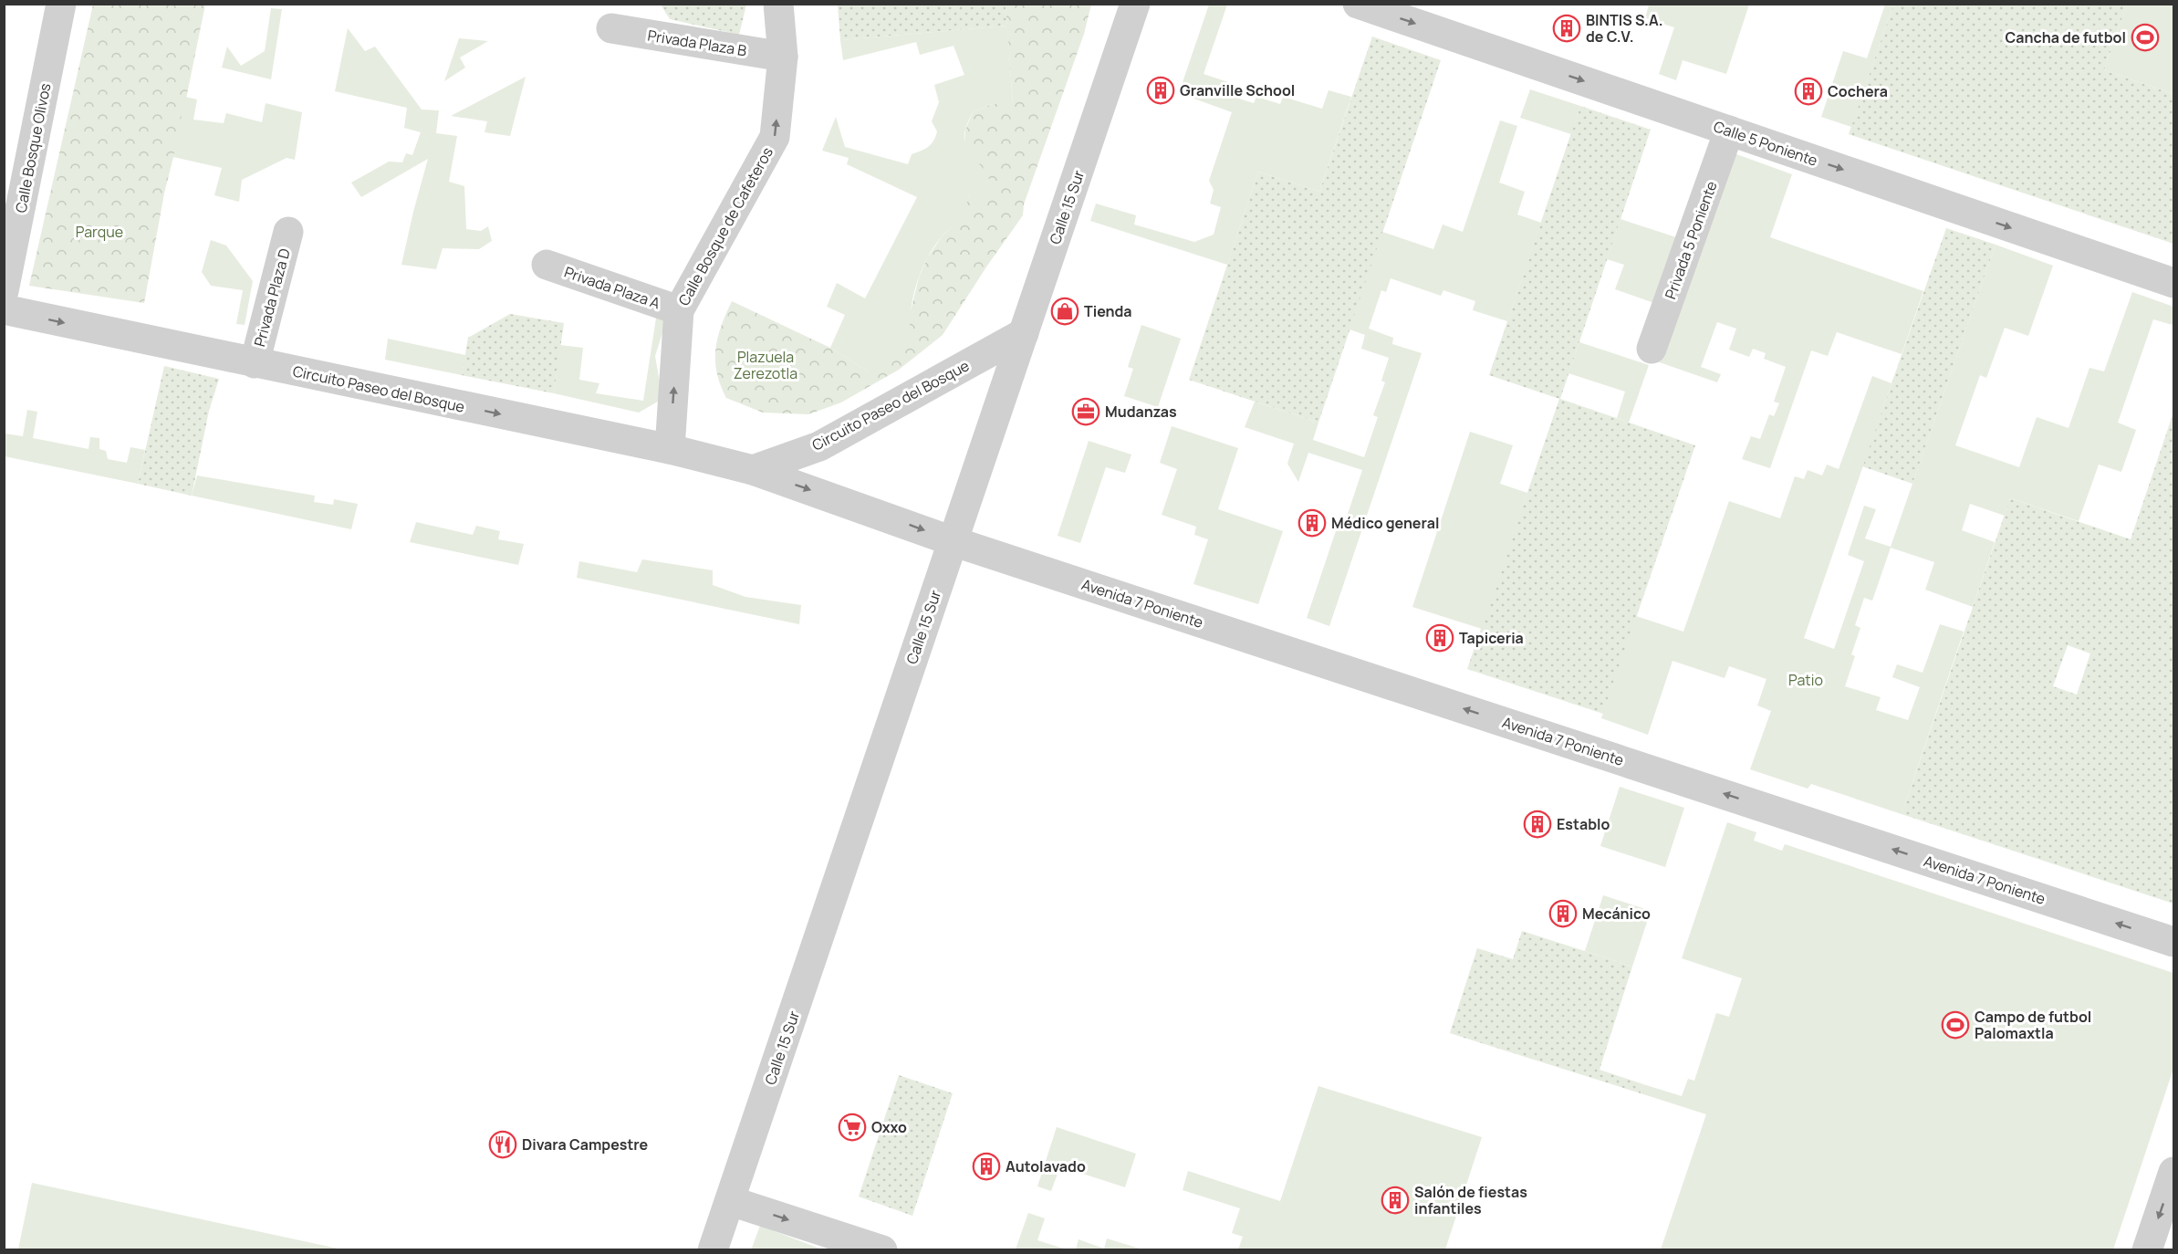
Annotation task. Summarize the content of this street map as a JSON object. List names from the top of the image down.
{
  "streets": {
    "street": [
      "Privada Plaza B",
      "Calle 5 Poniente",
      "Calle Bosque Olivos",
      "Calle 15 Sur",
      "Calle Bosque de Cafeteros",
      "Privada 5 Poniente",
      "Privada Plaza A",
      "Privada Plaza D",
      "Circuito Paseo del Bosque",
      "Avenida 7 Poniente"
    ]
  },
  "crossings": [
    ["Privada Plaza B", "Calle Bosque de Cafeteros"],
    ["Calle 5 Poniente", "Privada 5 Poniente"],
    ["Calle 15 Sur", "Circuito Paseo del Bosque"],
    ["Calle 15 Sur", "Avenida 7 Poniente"],
    ["Calle Bosque de Cafeteros", "Privada Plaza A"],
    ["Calle Bosque de Cafeteros", "Circuito Paseo del Bosque"],
    ["Privada Plaza D", "Circuito Paseo del Bosque"],
    ["Circuito Paseo del Bosque", "Avenida 7 Poniente"]
  ],
  "one_way": [
    "Calle 5 Poniente",
    "Calle Bosque de Cafeteros",
    "Circuito Paseo del Bosque",
    "Avenida 7 Poniente"
  ],
  "parks": ["Parque", "Plazuela Zerezotla", "Patio"],
  "places": {
    "building": [
      "BINTIS S.A. de C.V.",
      "Granville School",
      "Cochera",
      "Médico general",
      "Tapiceria",
      "Establo",
      "Mecánico",
      "Autolavado",
      "Salón de fiestas infantiles"
    ],
    "sports": ["Cancha de futbol", "Campo de futbol Palomaxtla"],
    "shop": ["Tienda"],
    "office": ["Mudanzas"],
    "supermarket": ["Oxxo"],
    "restaurant": ["Divara Campestre"]
  }
}
